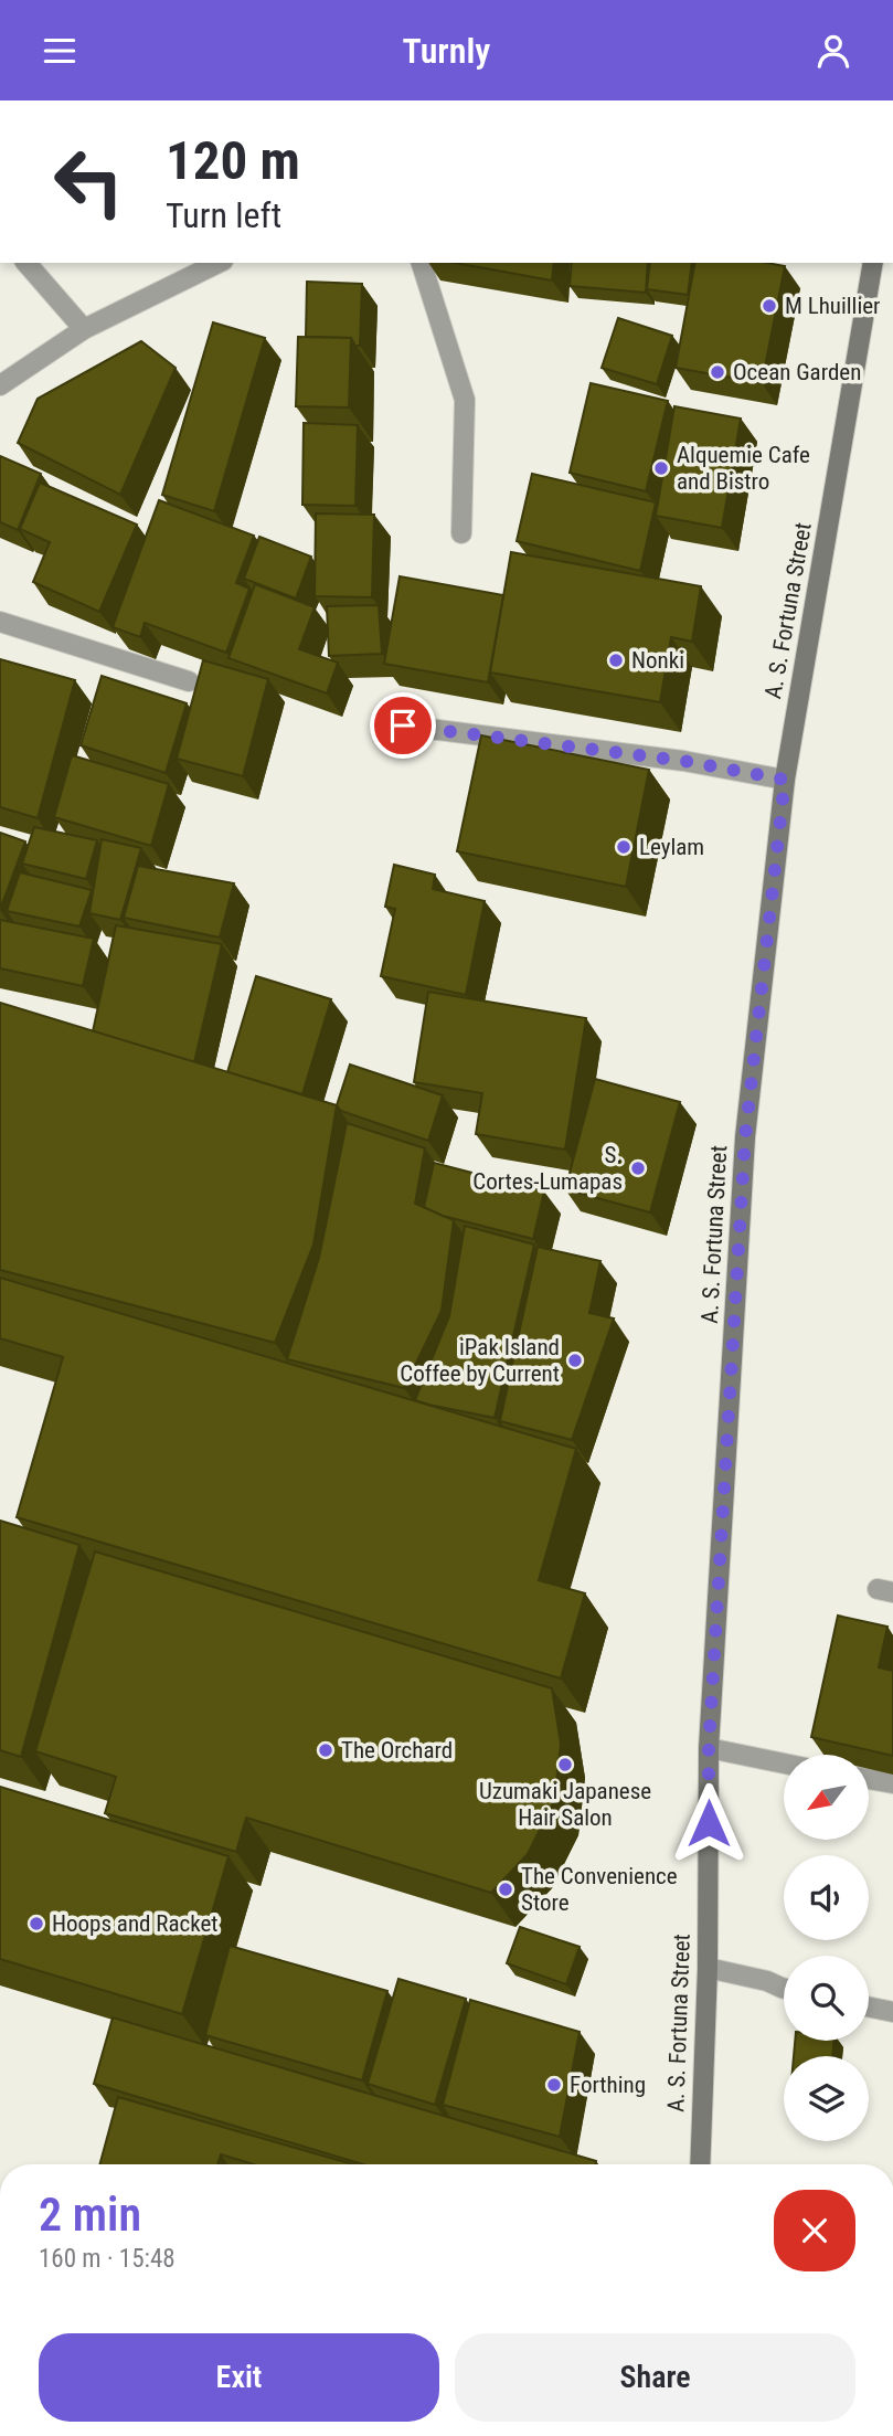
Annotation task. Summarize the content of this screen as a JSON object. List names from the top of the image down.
{
  "streets": {
    "main road": ["A. S. Fortuna Street"]
  },
  "places": [
    "M Lhuillier",
    "Ocean Garden",
    "Alquemie Cafe and Bistro",
    "Nonki",
    "Leylam",
    "S. Cortes-Lumapas",
    "iPak Island Coffee by Current",
    "The Orchard",
    "Uzumaki Japanese Hair Salon",
    "The Convenience Store",
    "Hoops and Racket",
    "Forthing"
  ],
  "north": "bottom left",
  "page": {
    "header": "Turnly",
    "turn": ["120 m", "Turn left"],
    "heading": ["2 min", "160 m · 15:48"],
    "buttons": ["Exit", "Share"]
  }
}
